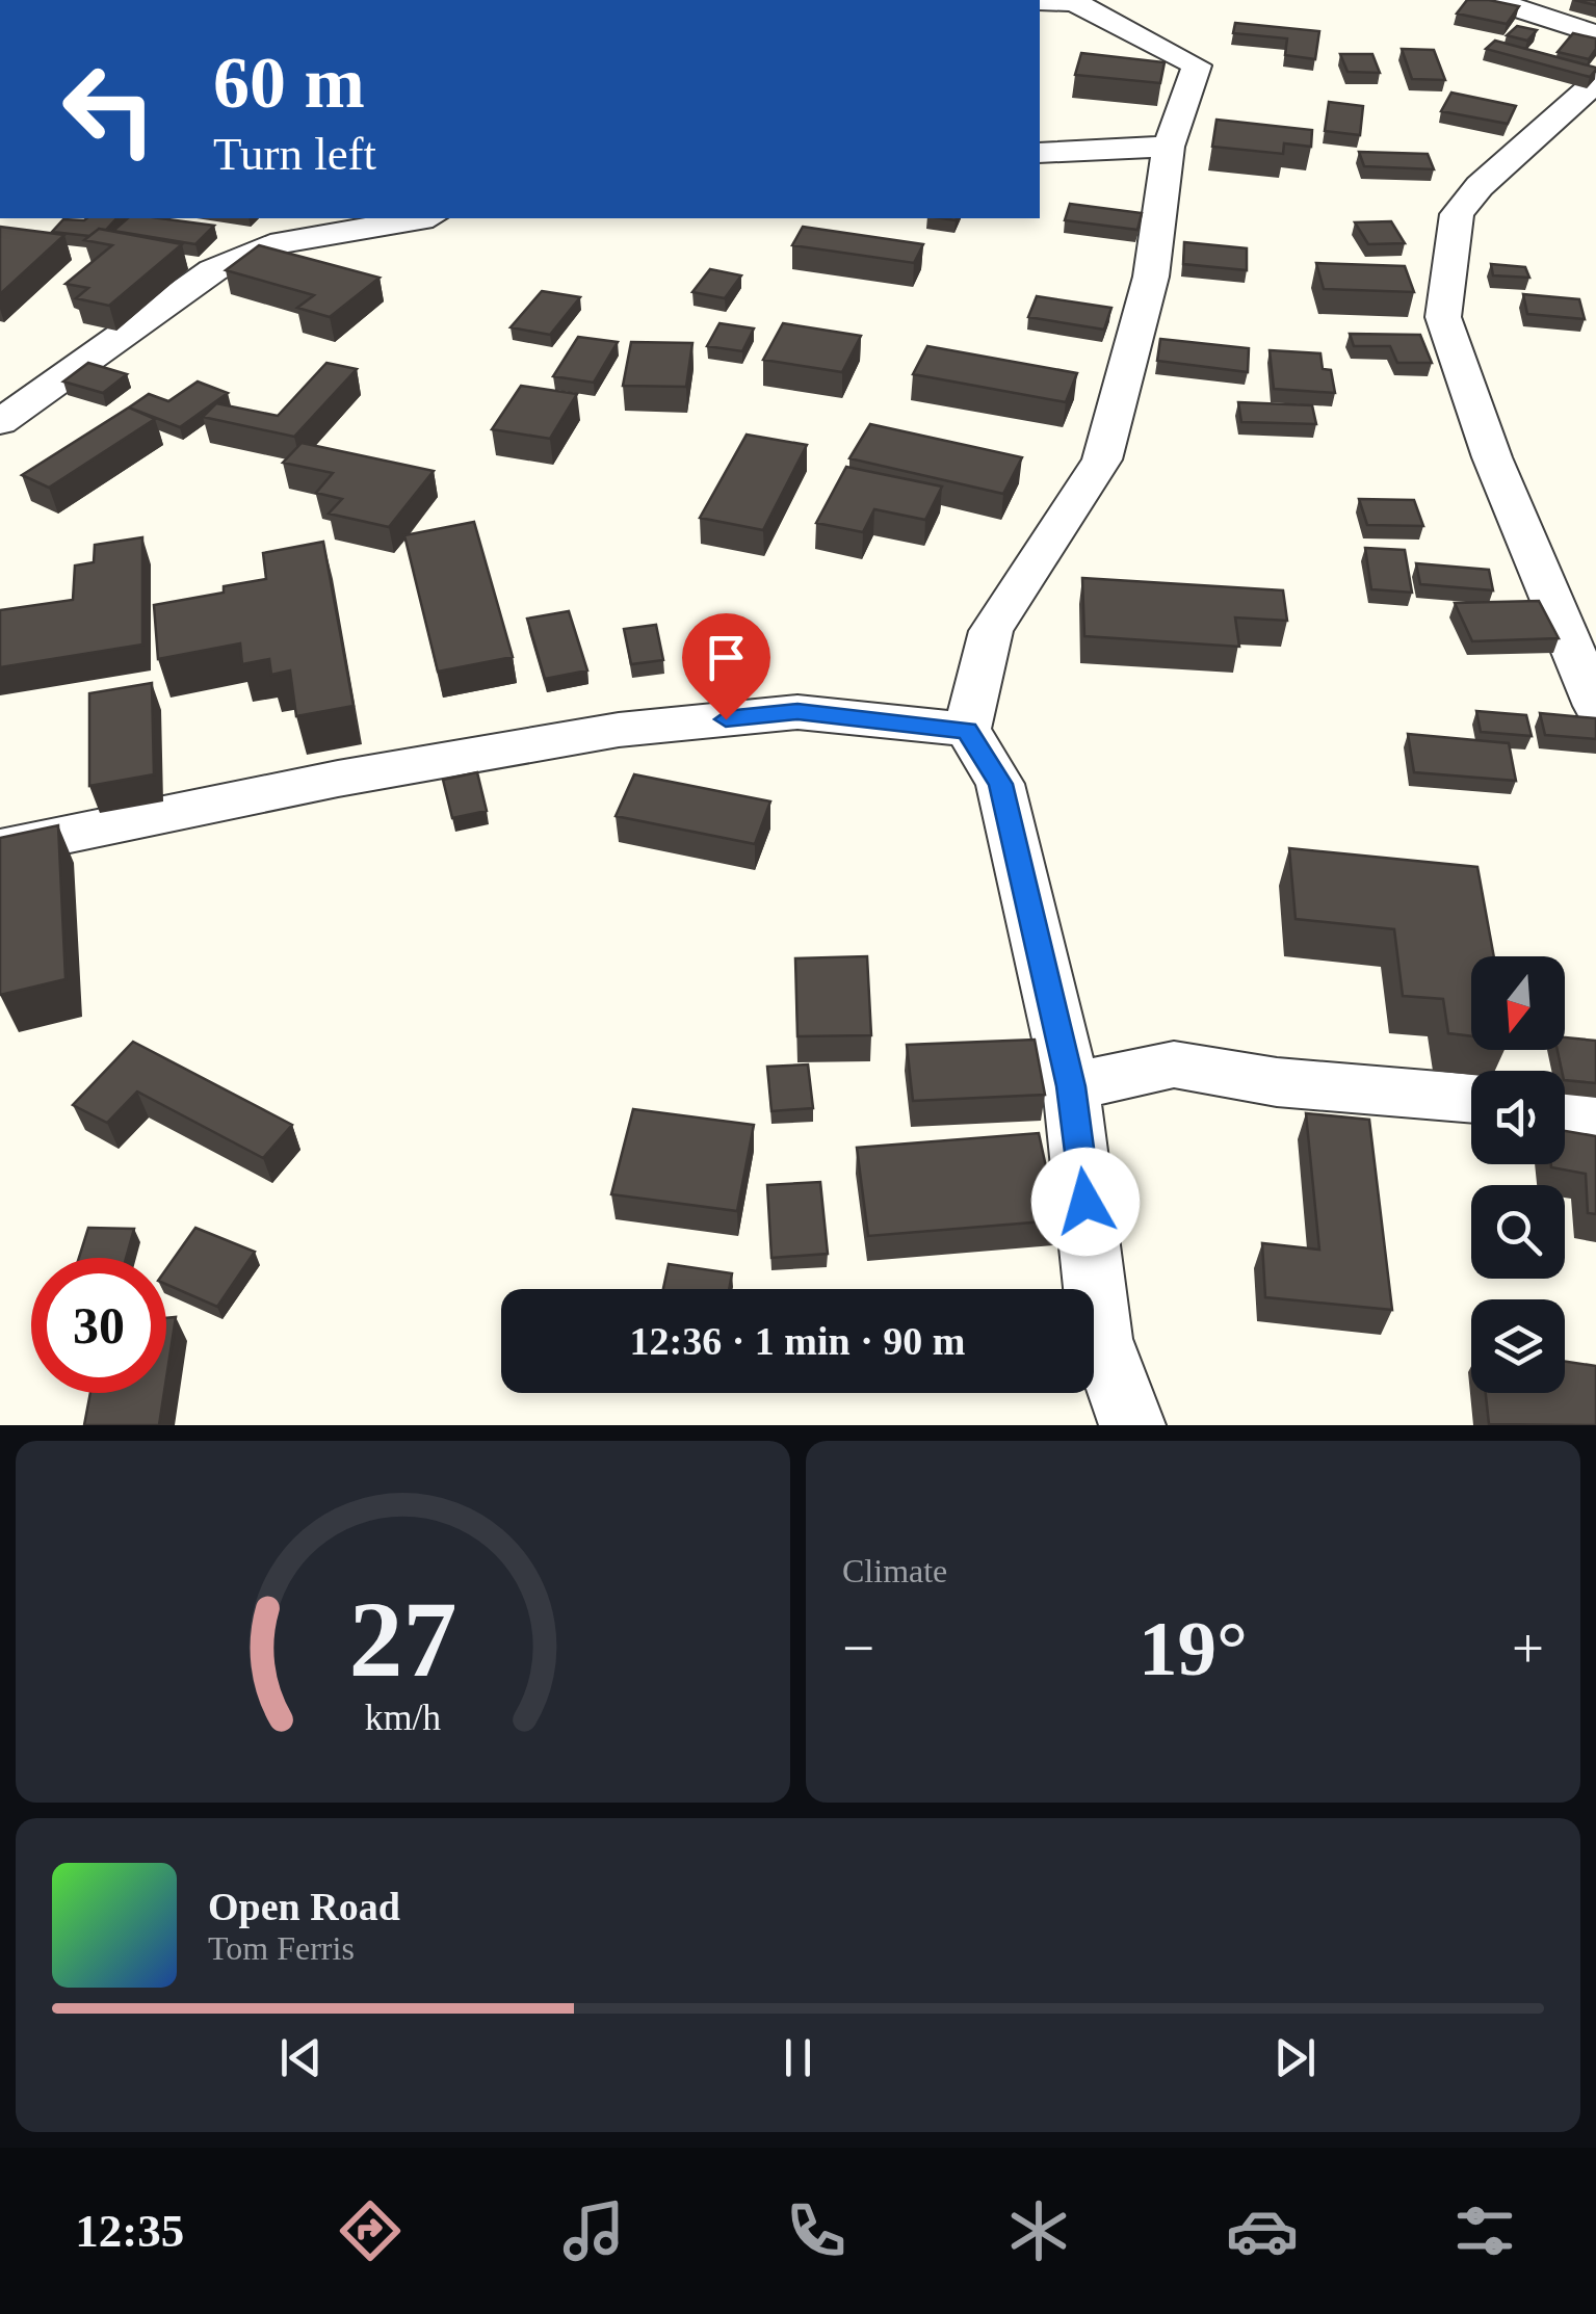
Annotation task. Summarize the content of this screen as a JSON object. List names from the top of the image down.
{
  "north": "bottom",
  "page": {
    "turn": ["60 m", "Turn left"],
    "limit": "30",
    "trip": "12:36 · 1 min · 90 m",
    "tile": "Climate",
    "heat": ["−", "19°", "+"],
    "song": ["Open Road", "Tom Ferris"],
    "tabs": "12:35",
    "gauge": ["27", "km/h"]
  }
}
